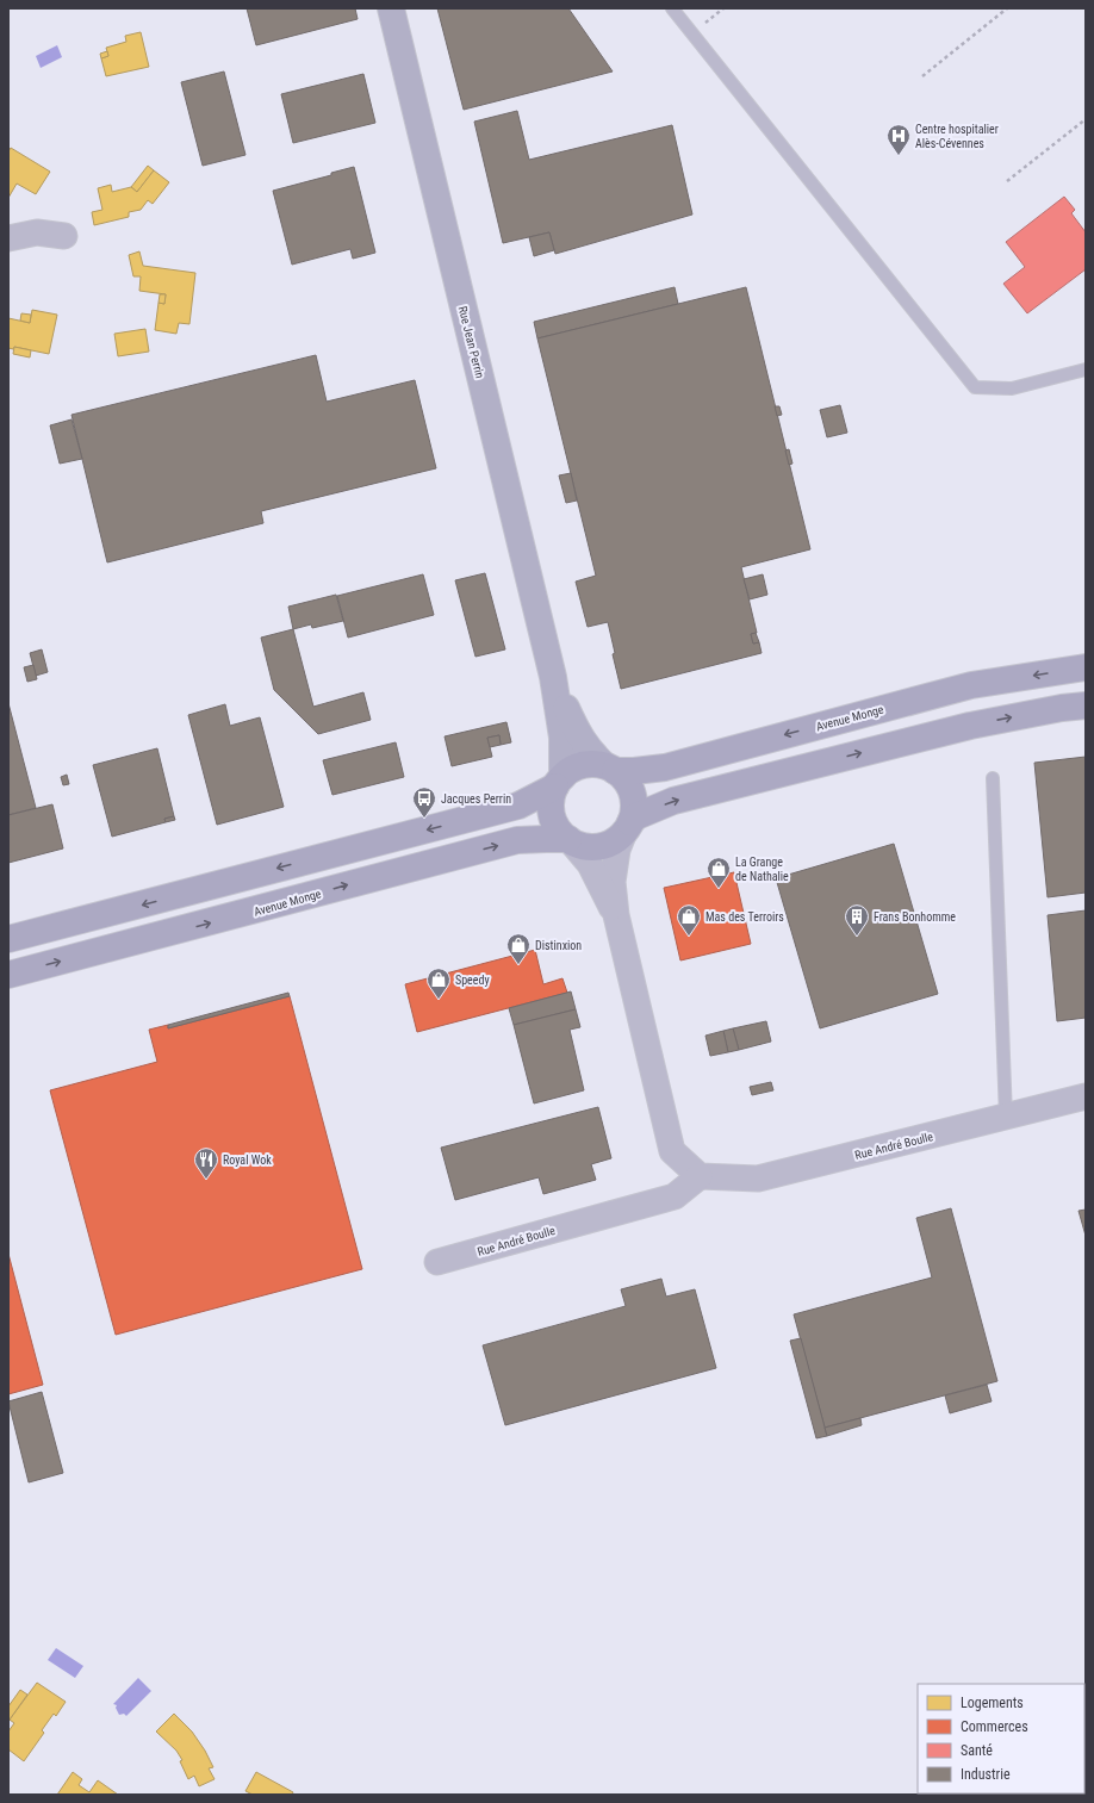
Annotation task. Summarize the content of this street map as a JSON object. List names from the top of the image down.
{
  "streets": {
    "main road": ["Avenue Monge"],
    "street": ["Rue Jean Perrin", "Rue André Boulle"]
  },
  "crossings": [
    ["Rue Jean Perrin", "Avenue Monge"]
  ],
  "places": {
    "hospital": ["Centre hospitalier Alès-Cévennes"],
    "bus stop": ["Jacques Perrin"],
    "shop": [
      "La Grange de Nathalie",
      "Mas des Terroirs",
      "Distinxion",
      "Speedy"
    ],
    "building": ["Frans Bonhomme"],
    "restaurant": ["Royal Wok"]
  },
  "legend": [
    "Logements",
    "Commerces",
    "Santé",
    "Industrie"
  ]
}
